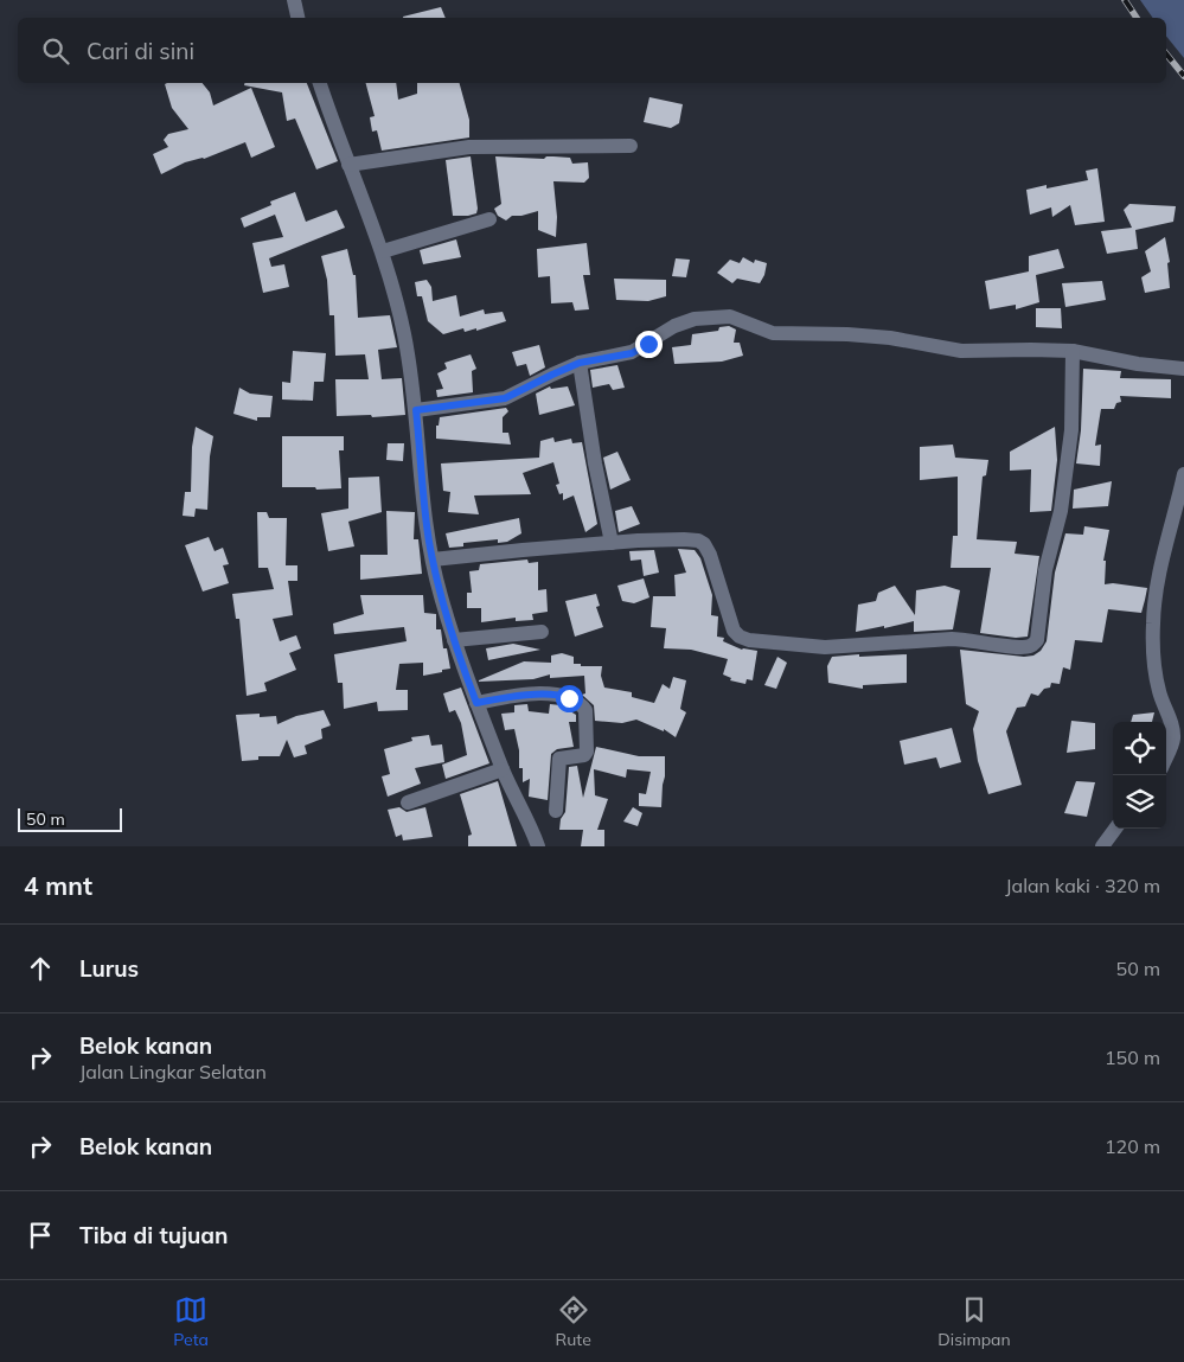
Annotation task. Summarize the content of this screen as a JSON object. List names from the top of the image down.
{
  "scale_bar": "50 m",
  "page": {
    "search": "Cari di sini",
    "scale": "50 m",
    "heading": ["4 mnt", "Jalan kaki · 320 m"],
    "list": [
      ["Lurus", "50 m"],
      ["Belok kanan", "Jalan Lingkar Selatan", "150 m"],
      ["Belok kanan", "120 m"],
      "Tiba di tujuan"
    ],
    "nav": ["Peta", "Rute", "Disimpan"]
  }
}
